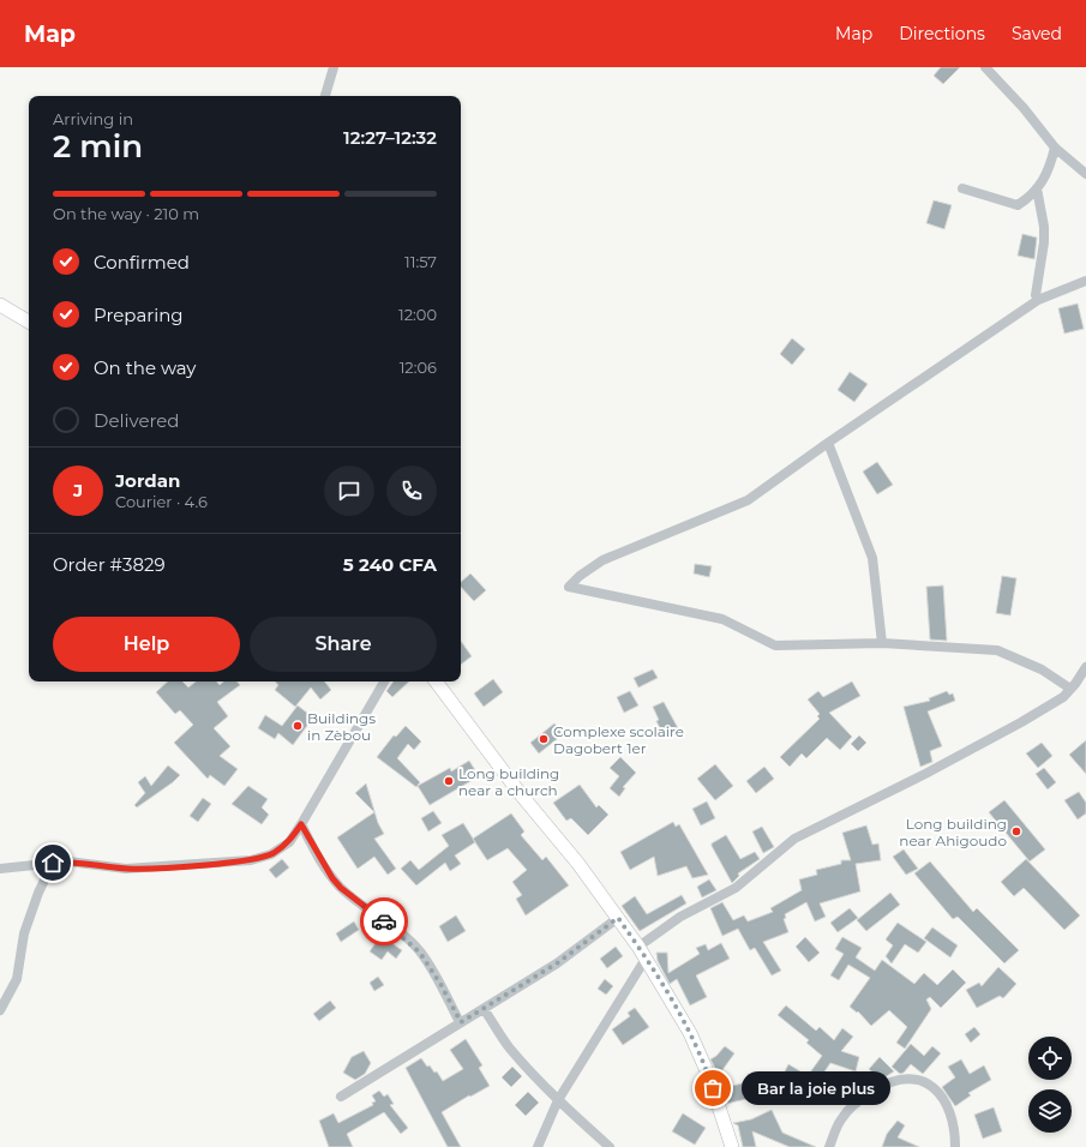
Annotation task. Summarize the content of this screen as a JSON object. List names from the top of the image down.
{
  "places": [
    "Buildings in Zèbou",
    "Complexe scolaire Dagobert 1er",
    "Long building near a church",
    "Long building near Ahigoudo",
    "Bar la joie plus"
  ],
  "page": {
    "header": "Map",
    "nav": ["Map", "Directions", "Saved"],
    "heading": ["2 min", "Arriving in", "12:27–12:32"],
    "panel": [
      "Jordan",
      "Courier · 4.6",
      "Order #3829",
      "5 240 CFA"
    ],
    "bar": "On the way · 210 m",
    "list": [
      ["Confirmed", "11:57"],
      ["Preparing", "12:00"],
      ["On the way", "12:06"],
      "Delivered"
    ],
    "round": "J",
    "buttons": ["Help", "Share"],
    "bubble": "Bar la joie plus"
  }
}
